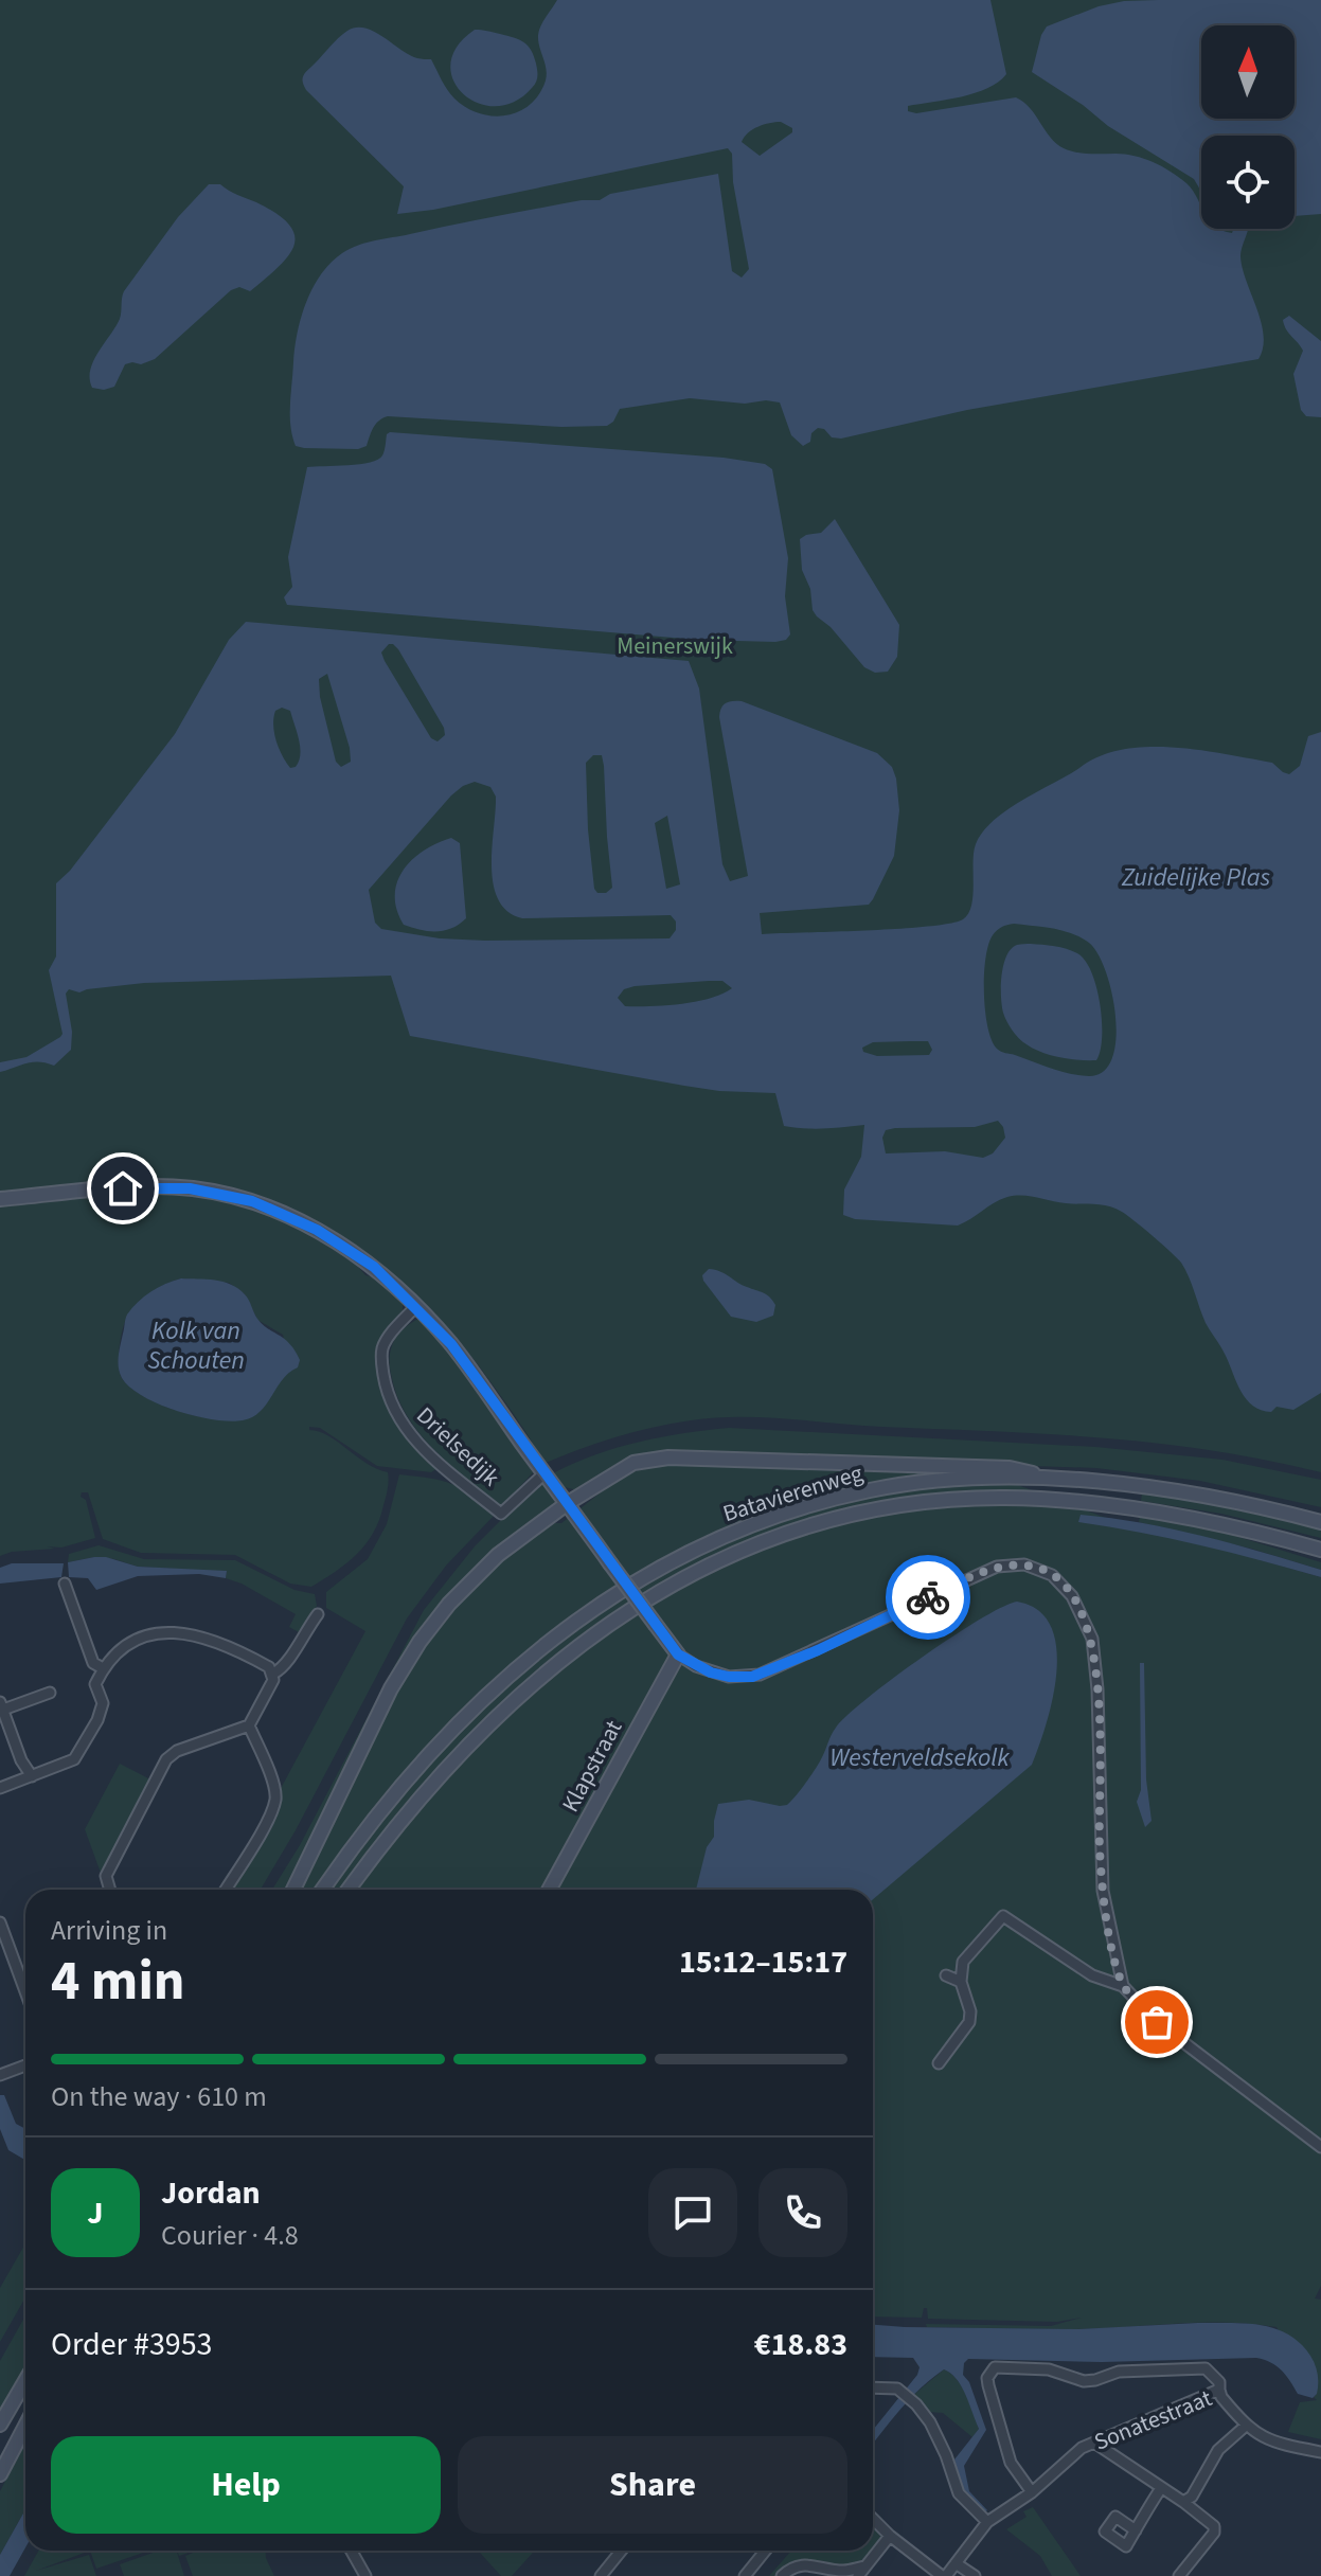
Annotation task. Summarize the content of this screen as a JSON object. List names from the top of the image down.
{
  "streets": {
    "main road": ["Drielsedijk", "Batavierenweg", "Klapstraat"],
    "street": ["Sonatestraat"]
  },
  "crossings": [
    ["Drielsedijk", "Klapstraat"]
  ],
  "water": ["Zuidelijke Plas", "Kolk van Schouten", "Westerveldsekolk"],
  "parks": ["Meinerswijk"],
  "north": "top",
  "page": {
    "heading": ["4 min", "Arriving in", "15:12–15:17"],
    "panel": [
      "Jordan",
      "Courier · 4.8",
      "Order #3953",
      "€18.83"
    ],
    "bar": "On the way · 610 m",
    "round": "J",
    "buttons": ["Help", "Share"]
  }
}
